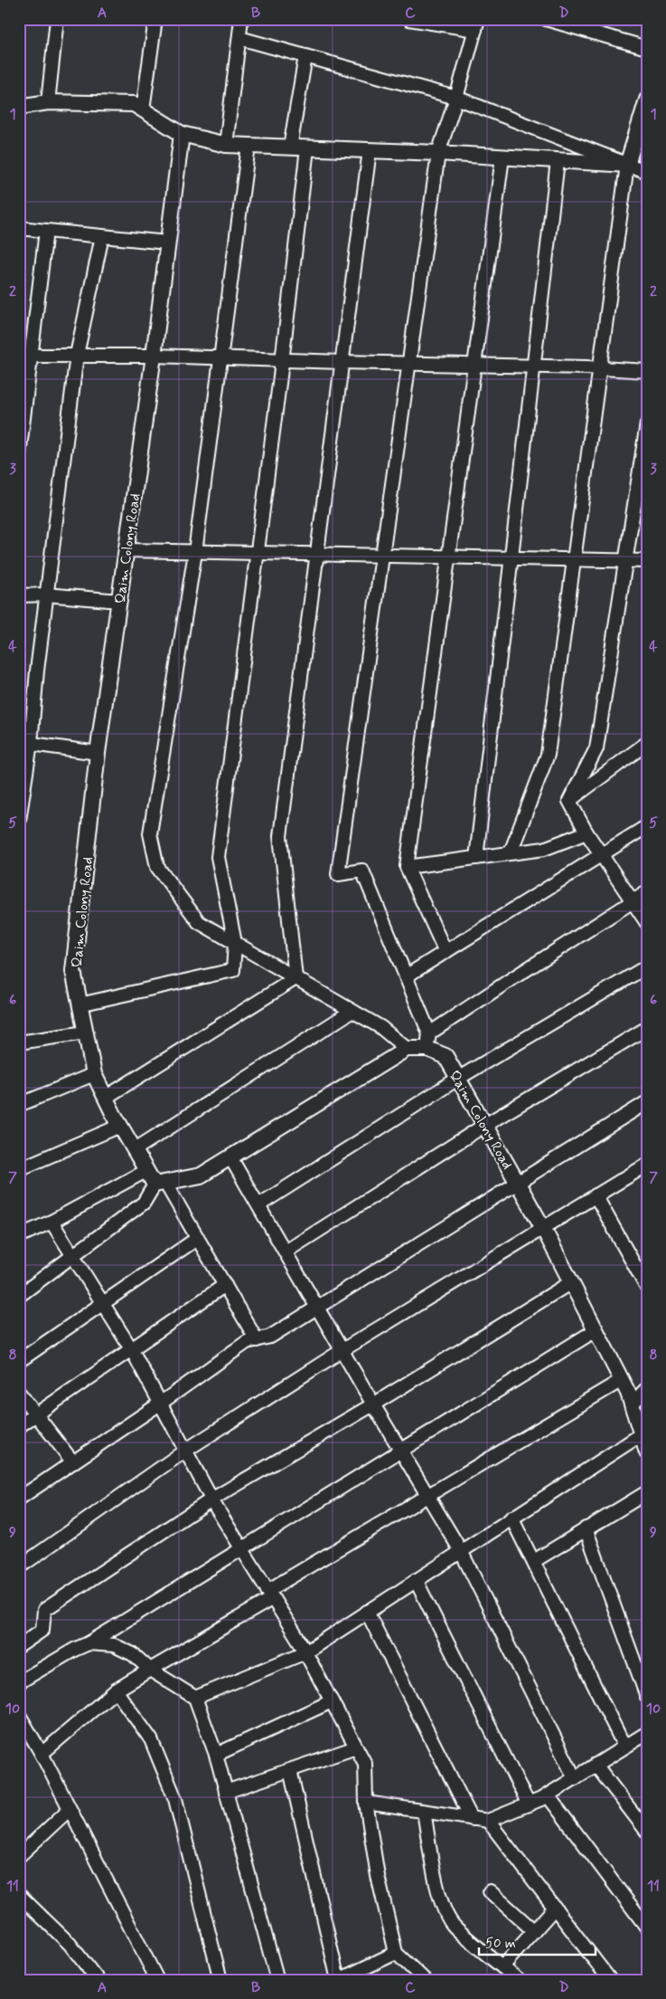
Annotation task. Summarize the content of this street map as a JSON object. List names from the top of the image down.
{
  "streets": {
    "street": ["Qaim Colony Road"]
  },
  "scale_bar": "50 m",
  "grid": {
    "columns": [
      "A",
      "B",
      "C",
      "D"
    ],
    "rows": [
      "1",
      "2",
      "3",
      "4",
      "5",
      "6",
      "7",
      "8",
      "9",
      "10",
      "11"
    ]
  }
}
